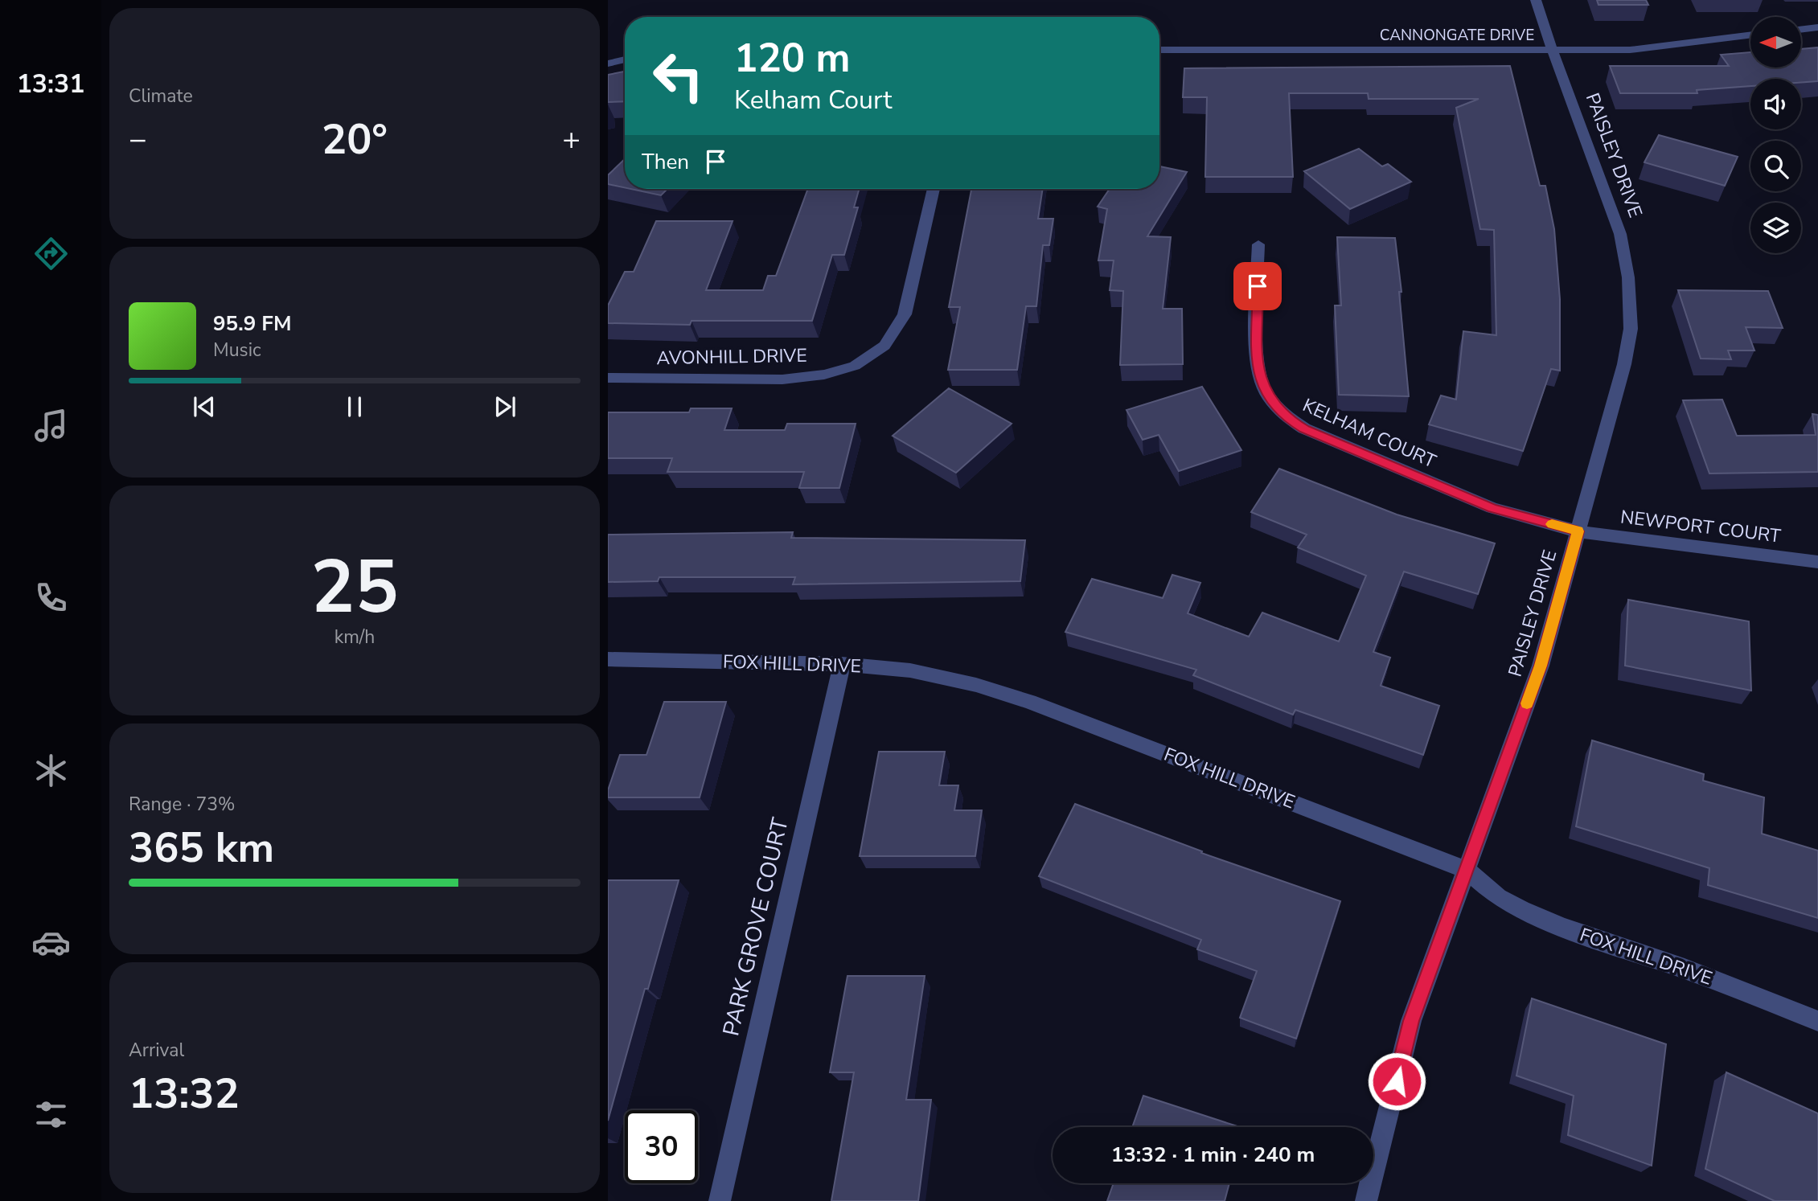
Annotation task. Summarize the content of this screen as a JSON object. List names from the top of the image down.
{
  "streets": {
    "street": [
      "CANNONGATE DRIVE",
      "PAISLEY DRIVE",
      "AVONHILL DRIVE",
      "KELHAM COURT",
      "NEWPORT COURT",
      "FOX HILL DRIVE",
      "PARK GROVE COURT"
    ]
  },
  "crossings": [
    ["CANNONGATE DRIVE", "PAISLEY DRIVE"],
    ["PAISLEY DRIVE", "KELHAM COURT"],
    ["PAISLEY DRIVE", "NEWPORT COURT"],
    ["PAISLEY DRIVE", "FOX HILL DRIVE"],
    ["KELHAM COURT", "NEWPORT COURT"],
    ["FOX HILL DRIVE", "PARK GROVE COURT"]
  ],
  "north": "left",
  "page": {
    "tabs": "13:31",
    "tile": [
      "Climate",
      ["25", "km/h"],
      ["Range · 73%", "365 km"],
      ["Arrival", "13:32"]
    ],
    "turn": ["120 m", "Kelham Court"],
    "heat": ["−", "20°", "+"],
    "then": "Then",
    "song": ["95.9 FM", "Music"],
    "limit": "30",
    "trip": "13:32 · 1 min · 240 m"
  }
}
